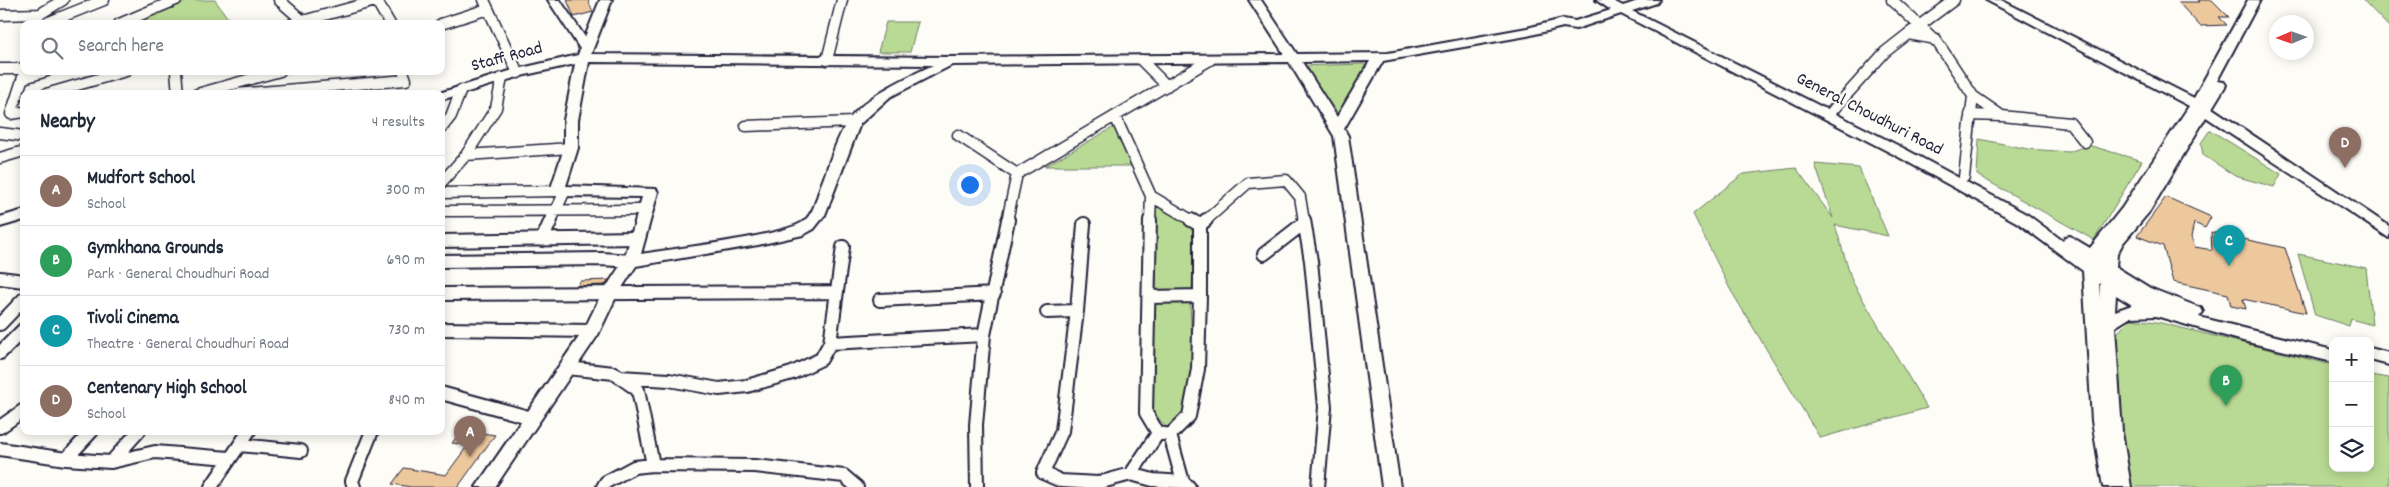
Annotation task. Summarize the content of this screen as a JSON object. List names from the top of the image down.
{
  "streets": {
    "main road": ["Staff Road", "General Choudhuri Road"]
  },
  "crossings": [
    ["Staff Road", "General Choudhuri Road"]
  ],
  "north": "left",
  "page": {
    "search": "Search here",
    "heading": ["Nearby", "4 results"],
    "pins": [
      "D",
      "C",
      "B",
      "A"
    ],
    "list": [
      {
        "mark": "A",
        "name": "Mudfort School",
        "note": "School",
        "value": "300 m"
      },
      {
        "mark": "B",
        "name": "Gymkhana Grounds",
        "note": "Park · General Choudhuri Road",
        "value": "690 m"
      },
      {
        "mark": "C",
        "name": "Tivoli Cinema",
        "note": "Theatre · General Choudhuri Road",
        "value": "730 m"
      },
      {
        "mark": "D",
        "name": "Centenary High School",
        "note": "School",
        "value": "840 m"
      }
    ],
    "map_buttons": ["+", "−"]
  }
}
